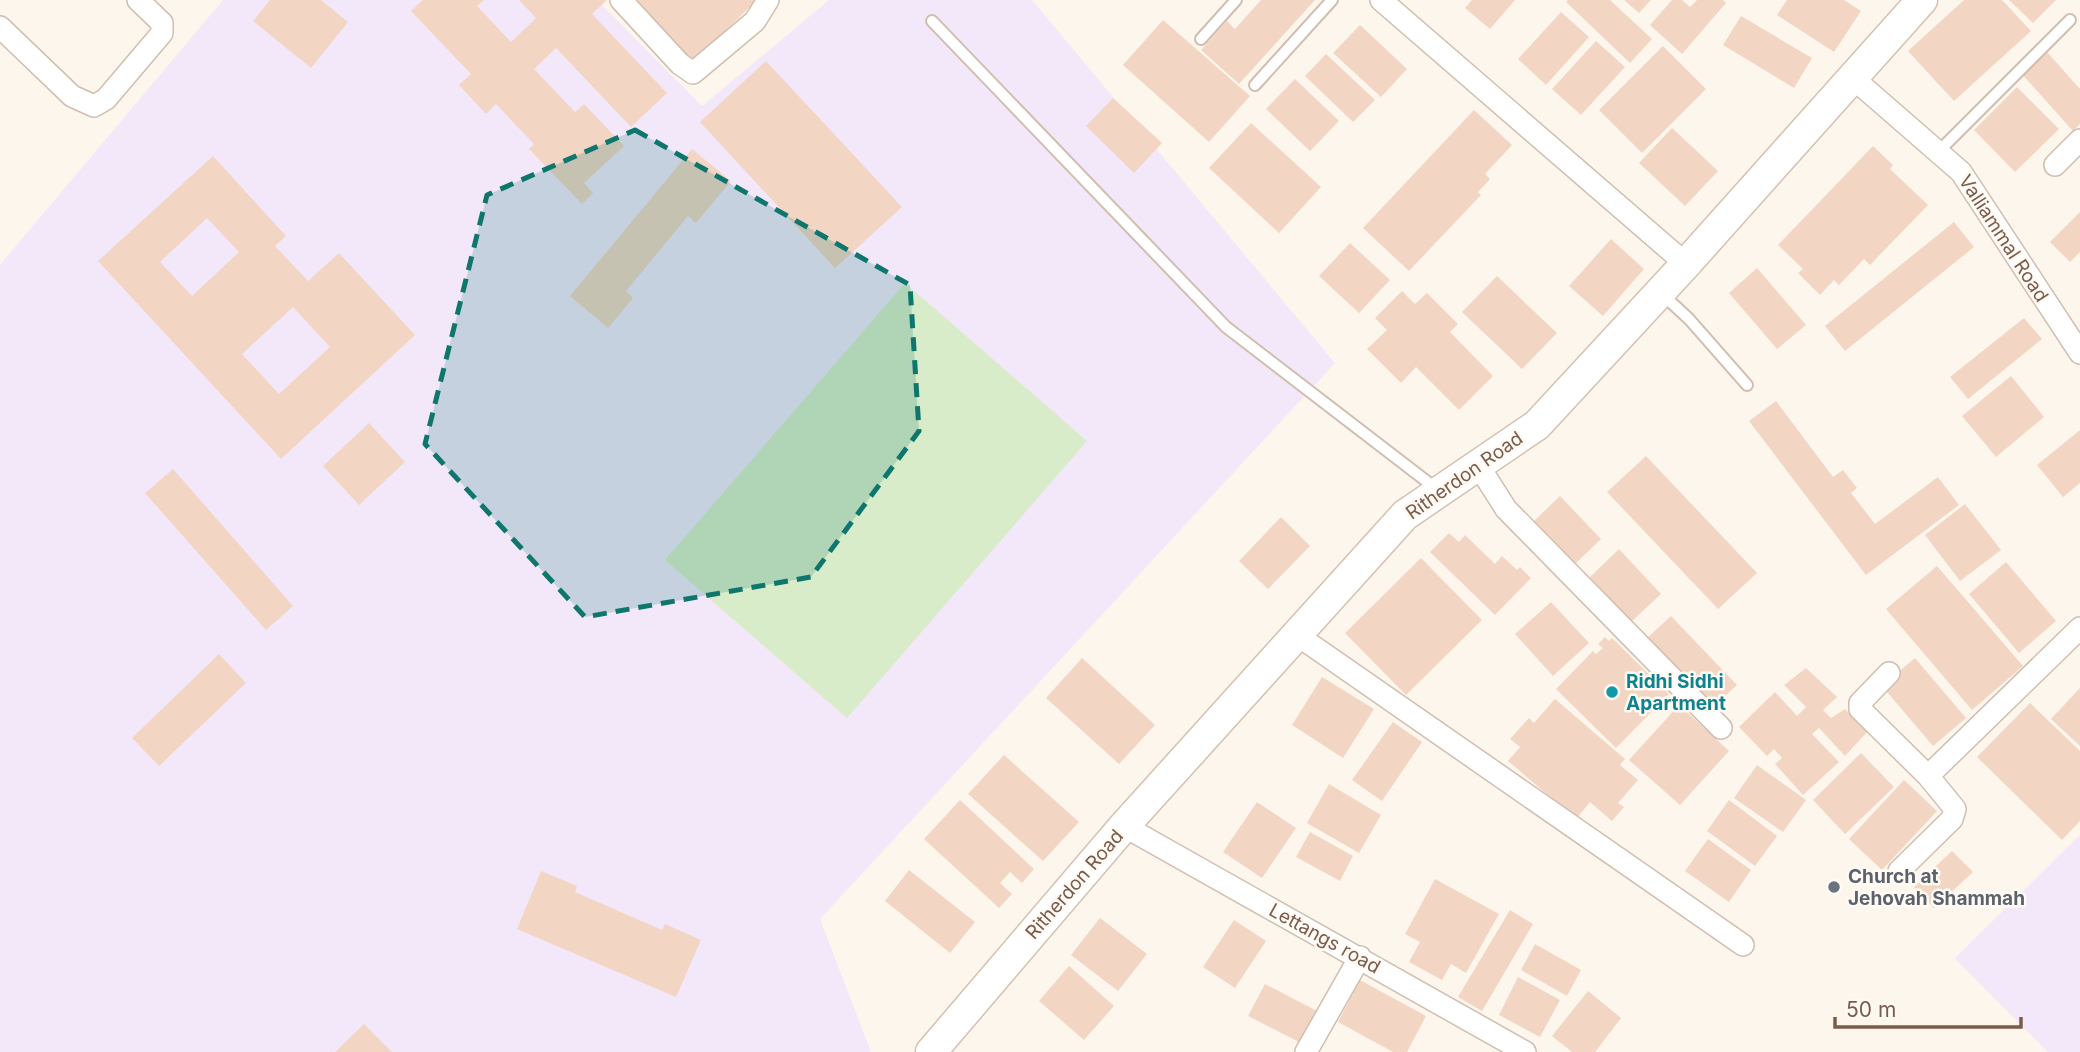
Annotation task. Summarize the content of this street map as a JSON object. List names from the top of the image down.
{
  "streets": {
    "main road": ["Ritherdon Road"],
    "street": ["Valliammal Road", "Lettangs road"]
  },
  "crossings": [
    ["Valliammal Road", "Ritherdon Road"],
    ["Ritherdon Road", "Lettangs road"]
  ],
  "places": ["Ridhi Sidhi Apartment", "Church at Jehovah Shammah"],
  "scale_bar": "50 m"
}
